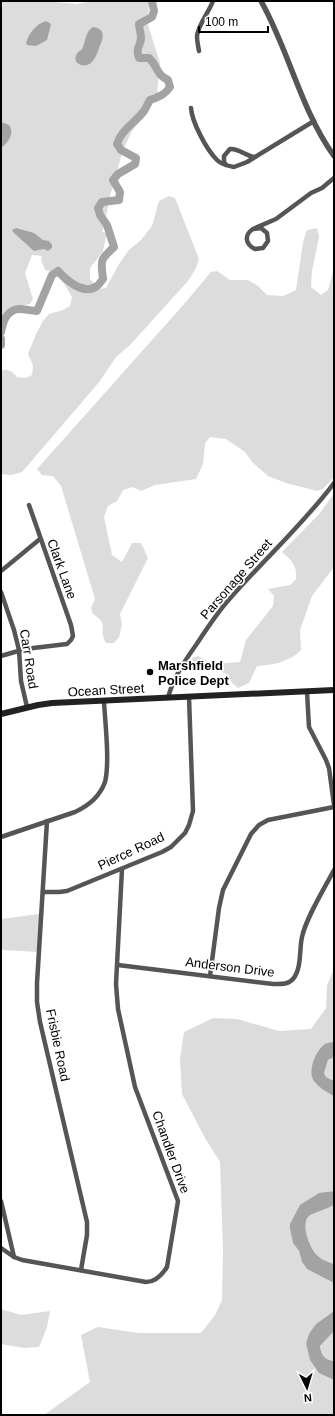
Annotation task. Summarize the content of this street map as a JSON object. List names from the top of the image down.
{
  "streets": {
    "main road": ["Ocean Street"],
    "street": [
      "Clark Lane",
      "Parsonage Street",
      "Carr Road",
      "Pierce Road",
      "Anderson Drive",
      "Frisbie Road",
      "Chandler Drive"
    ]
  },
  "crossings": [
    ["Clark Lane", "Carr Road"],
    ["Parsonage Street", "Ocean Street"],
    ["Carr Road", "Ocean Street"],
    ["Ocean Street", "Pierce Road"],
    ["Pierce Road", "Frisbie Road"],
    ["Pierce Road", "Chandler Drive"],
    ["Anderson Drive", "Chandler Drive"],
    ["Frisbie Road", "Chandler Drive"]
  ],
  "places": ["Marshfield Police Dept"],
  "scale_bar": "100 m",
  "north": "bottom"
}
